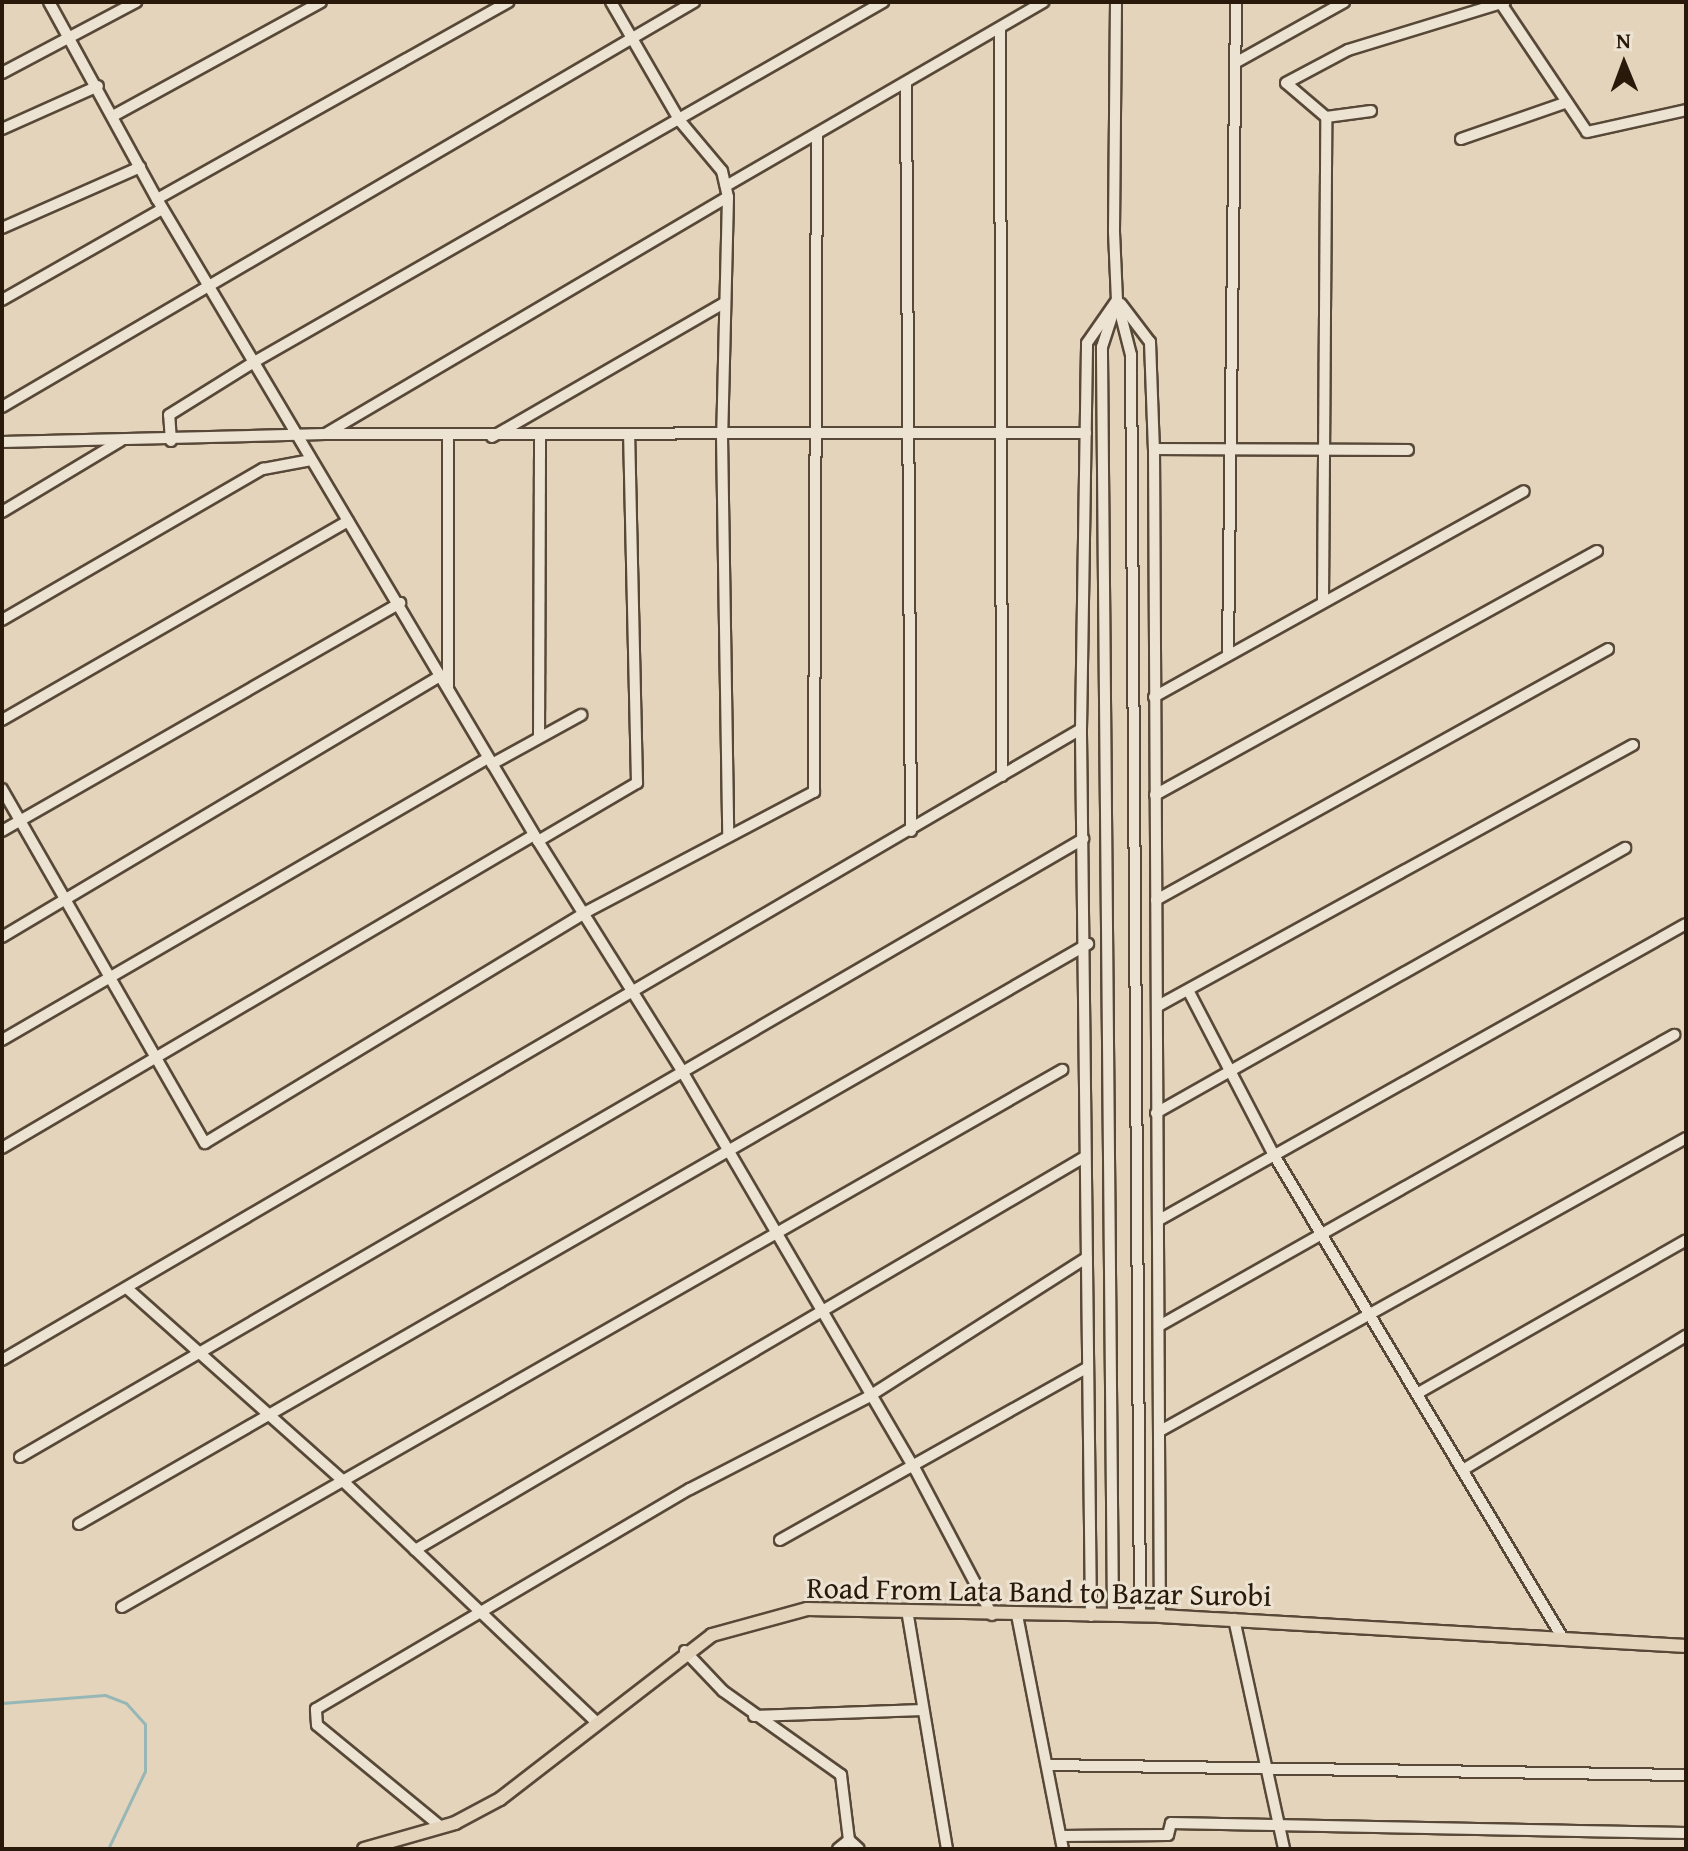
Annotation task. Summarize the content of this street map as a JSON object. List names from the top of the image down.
{
  "streets": {
    "main road": ["Road From Lata Band to Bazar Surobi"]
  },
  "north": "top"
}
